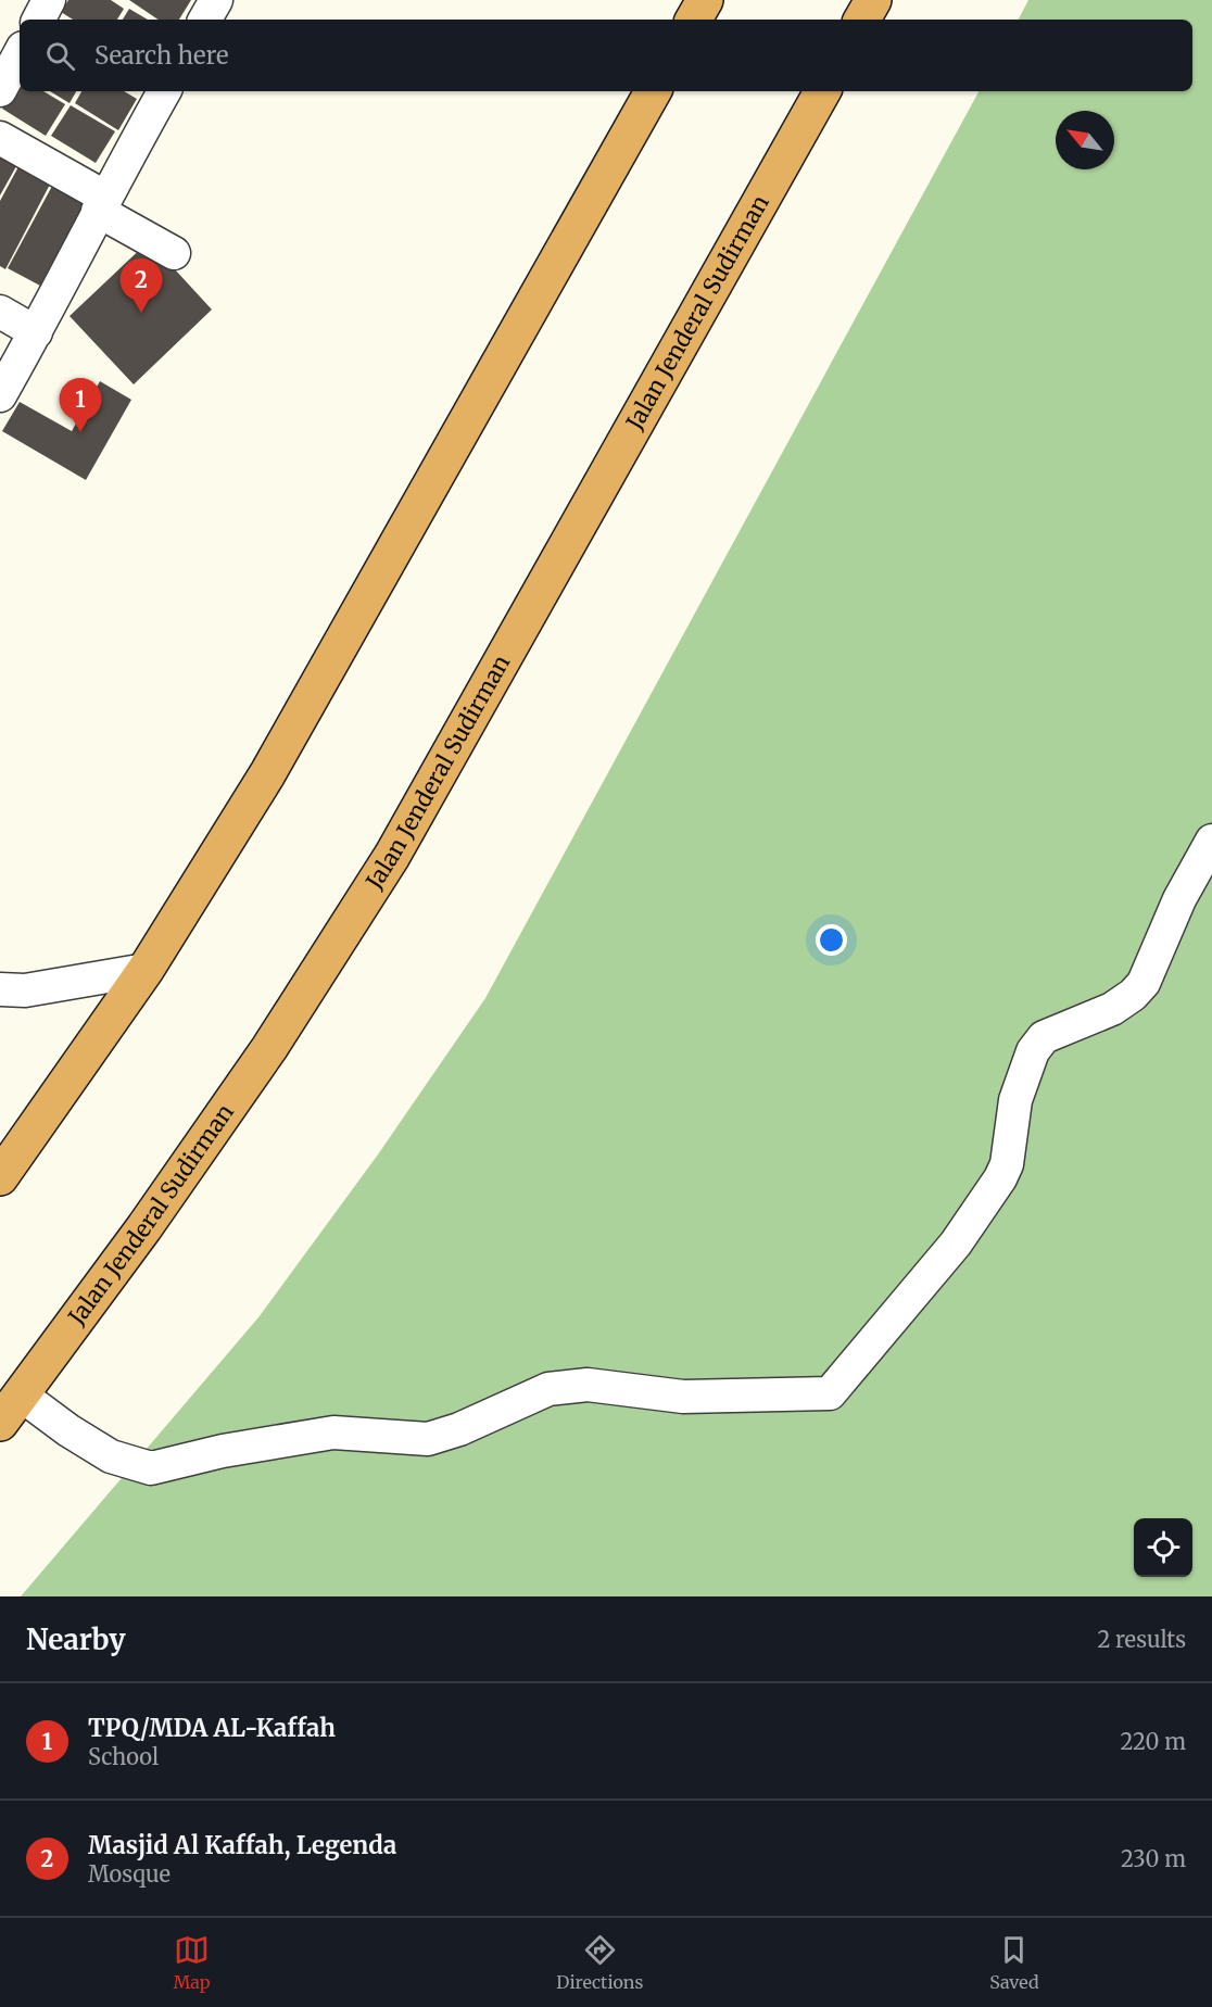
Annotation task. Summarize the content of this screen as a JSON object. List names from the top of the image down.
{
  "streets": {
    "highway": ["Jalan Jenderal Sudirman"]
  },
  "north": "top left",
  "page": {
    "search": "Search here",
    "pins": ["2", "1"],
    "heading": ["Nearby", "2 results"],
    "list": [
      {
        "mark": "1",
        "name": "TPQ/MDA AL-Kaffah",
        "note": "School",
        "value": "220 m"
      },
      {
        "mark": "2",
        "name": "Masjid Al Kaffah, Legenda",
        "note": "Mosque",
        "value": "230 m"
      }
    ],
    "nav": ["Map", "Directions", "Saved"]
  }
}
